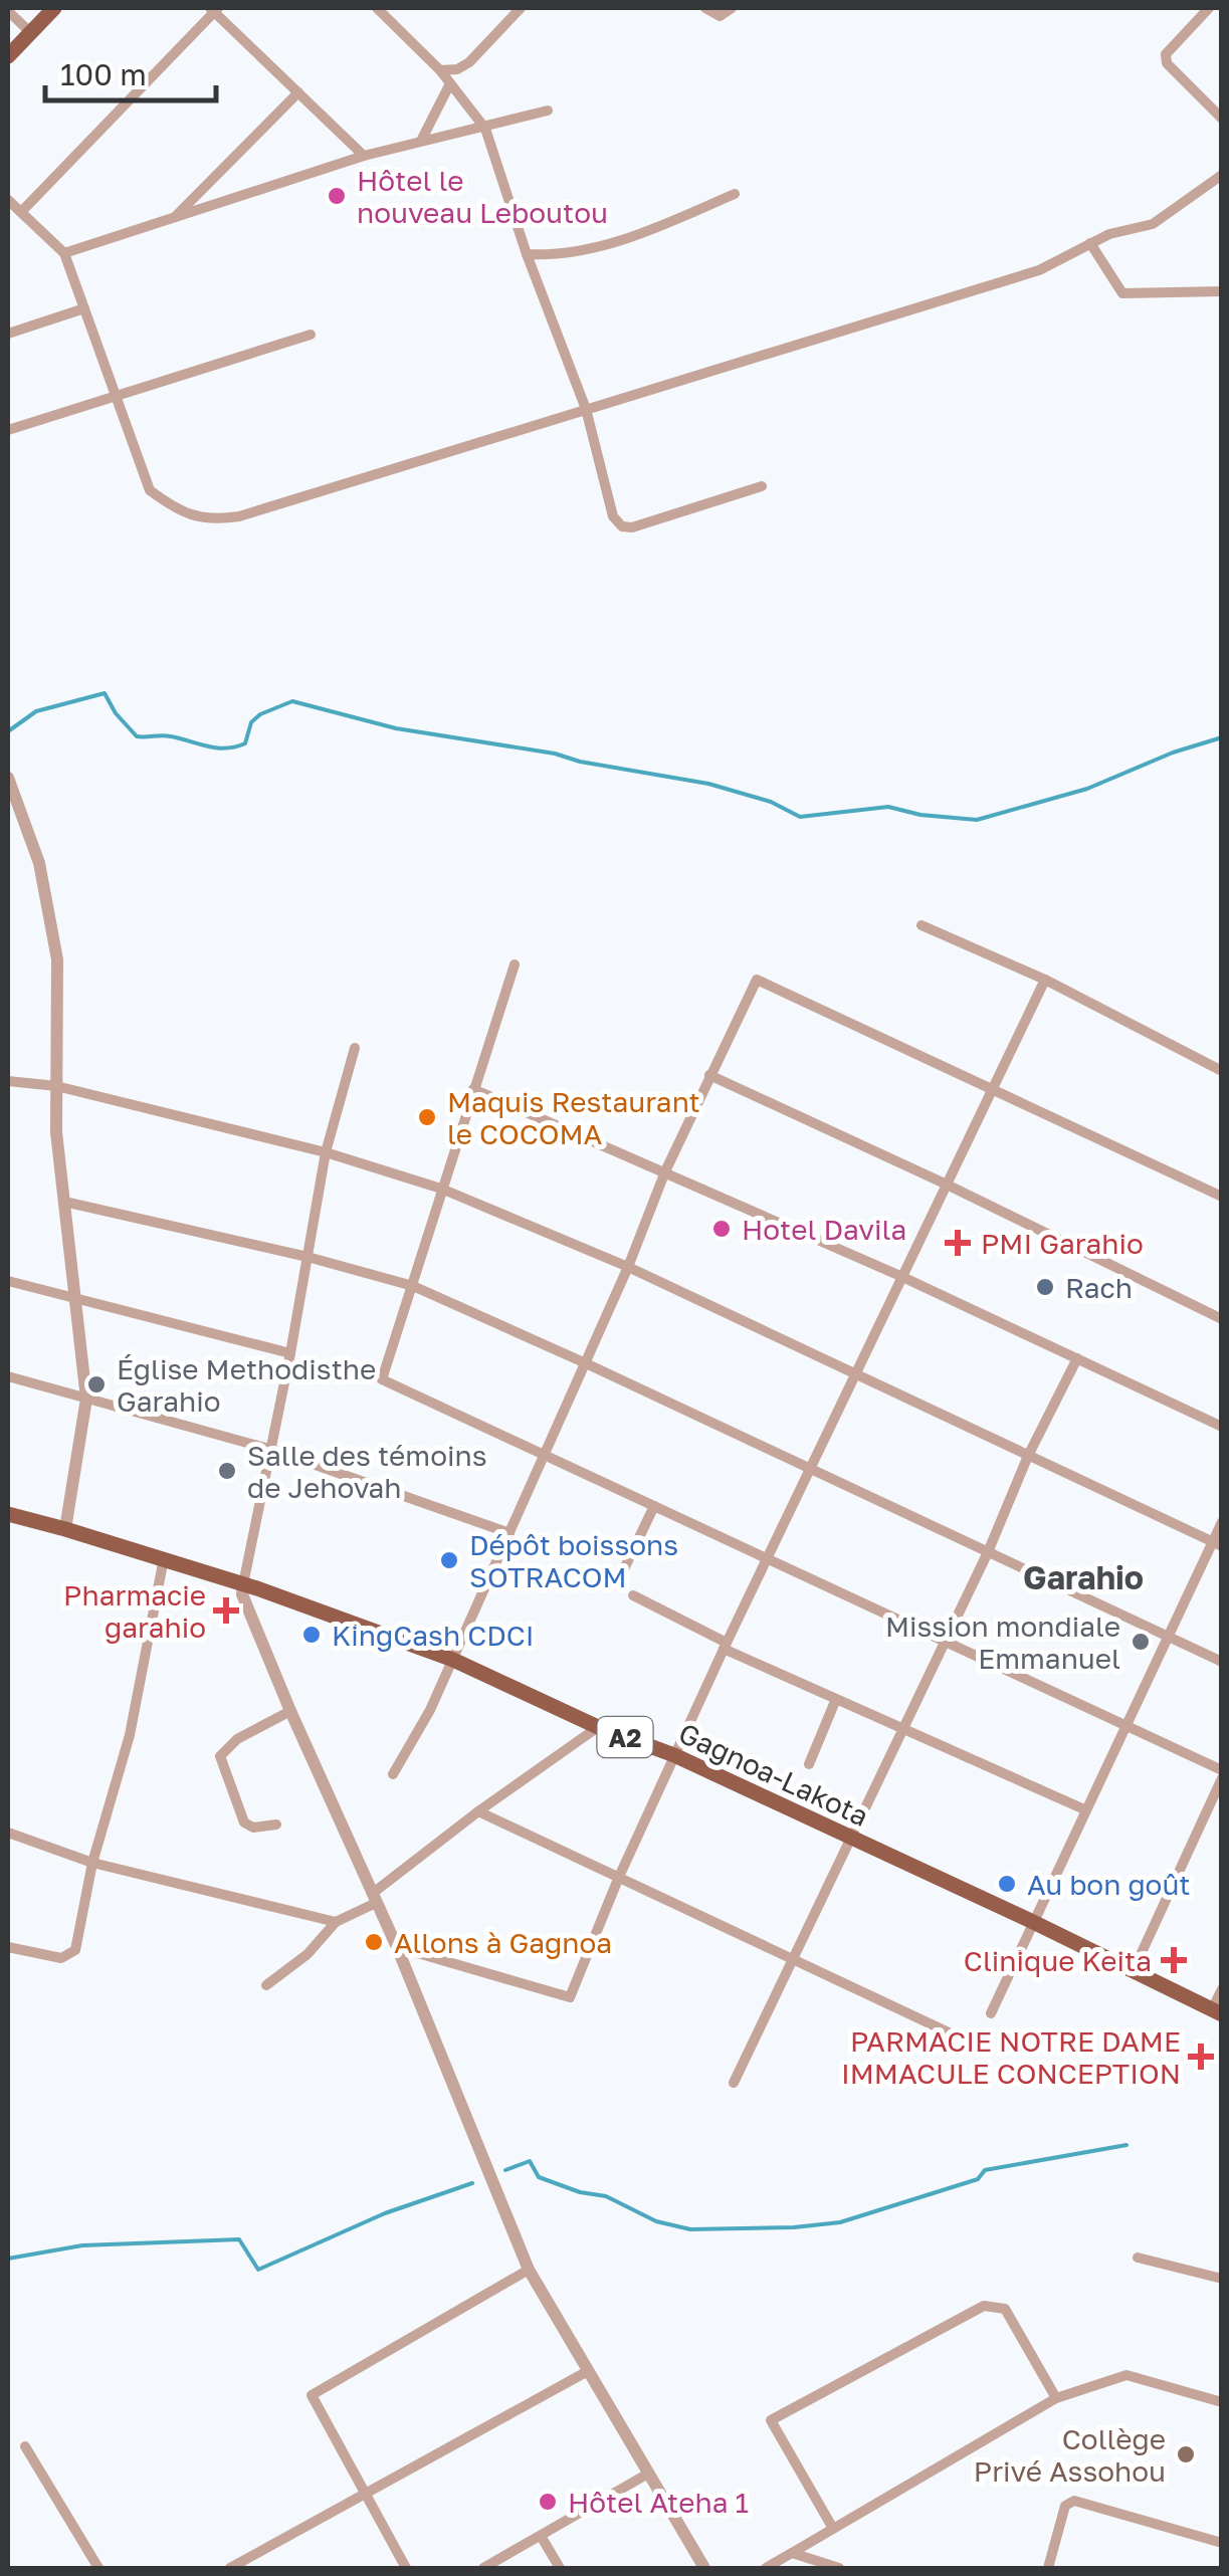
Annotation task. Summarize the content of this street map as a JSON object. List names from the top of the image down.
{
  "streets": {
    "main road": ["A2", "Gagnoa-Lakota"]
  },
  "districts": ["Garahio"],
  "places": {
    "other": [
      "Hôtel le nouveau Leboutou",
      "Maquis Restaurant le COCOMA",
      "Hotel Davila",
      "Rach",
      "Église Methodisthe Garahio",
      "Salle des témoins de Jehovah",
      "Dépôt boissons SOTRACOM",
      "KingCash CDCI",
      "Mission mondiale Emmanuel",
      "Au bon goût",
      "Allons à Gagnoa",
      "Collège Privé Assohou",
      "Hôtel Ateha 1"
    ],
    "health": [
      "PMI Garahio",
      "Pharmacie garahio",
      "Clinique Keita",
      "PARMACIE NOTRE DAME IMMACULE CONCEPTION"
    ]
  },
  "scale_bar": "100 m"
}
